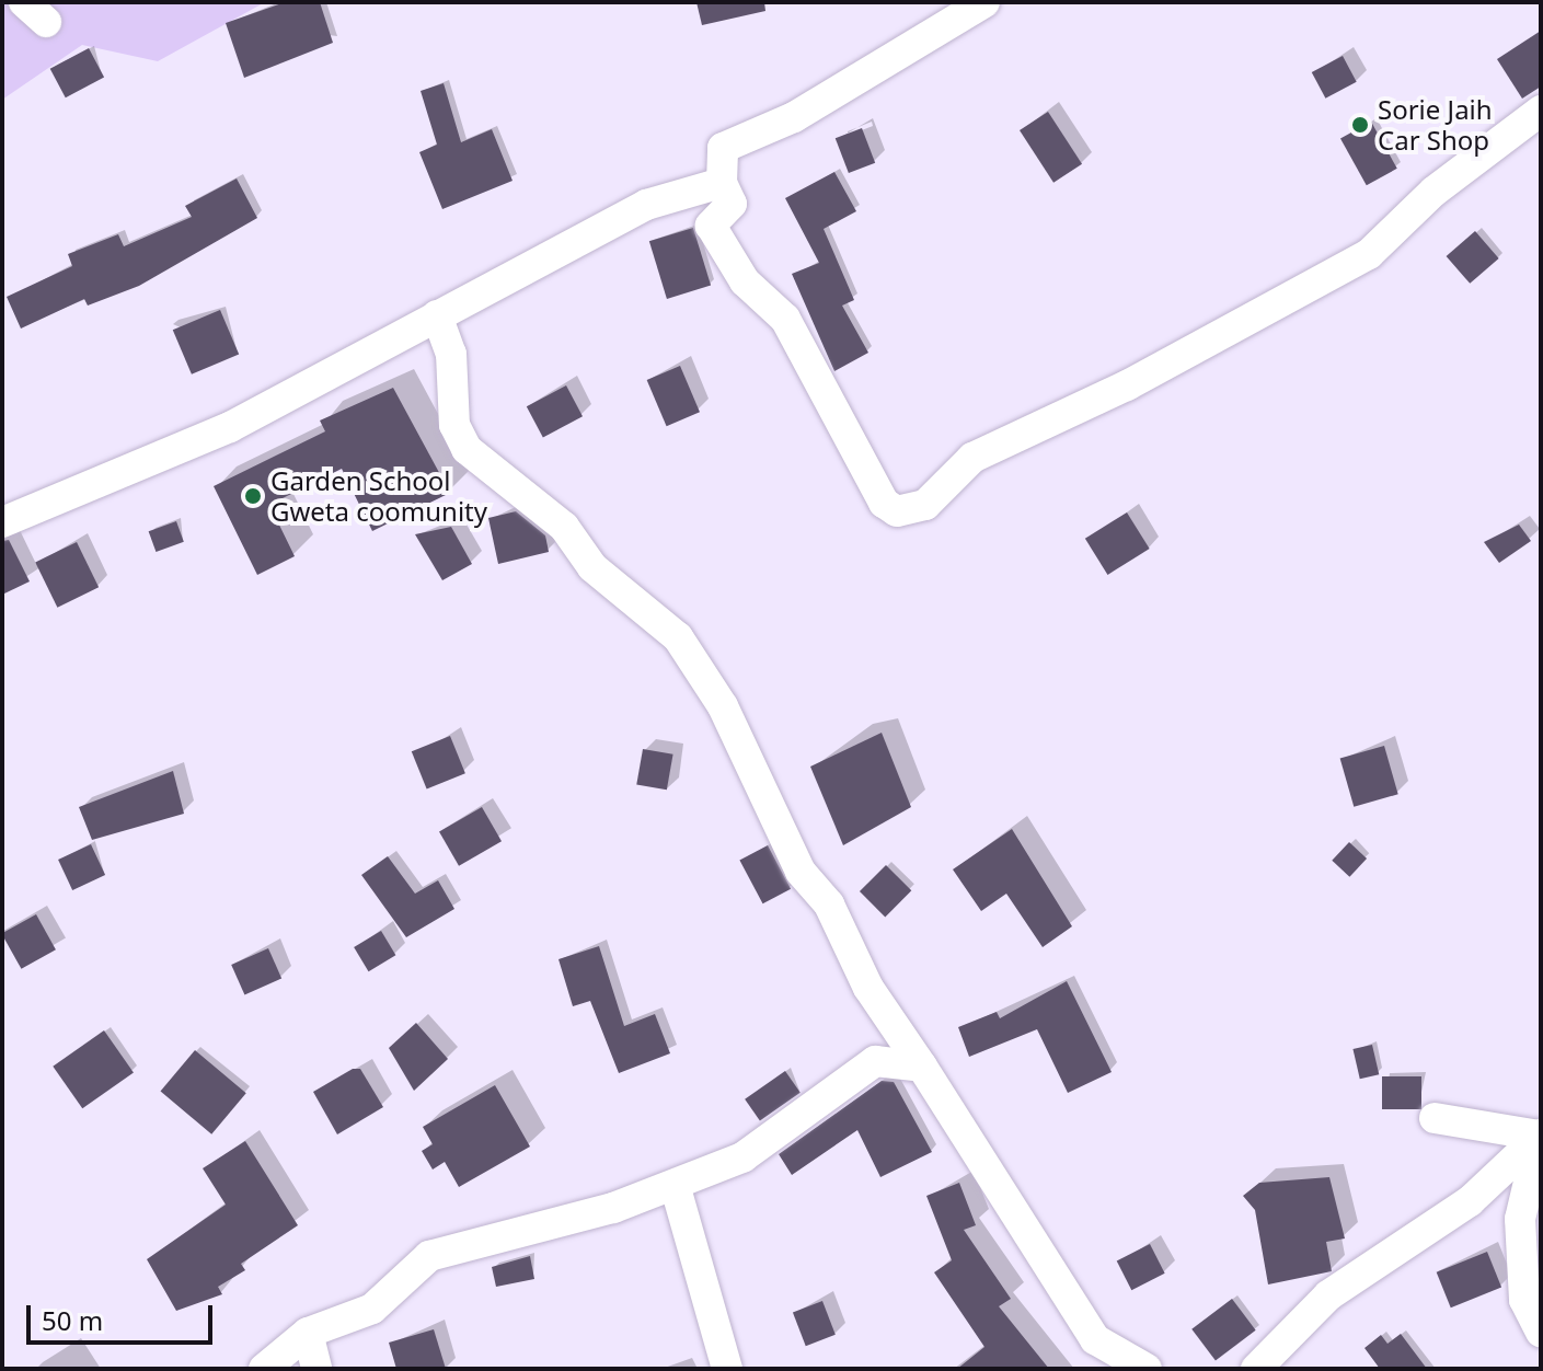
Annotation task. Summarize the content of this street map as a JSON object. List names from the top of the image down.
{
  "places": ["Sorie Jaih Car Shop", "Garden School Gweta coomunity"],
  "scale_bar": "50 m"
}
